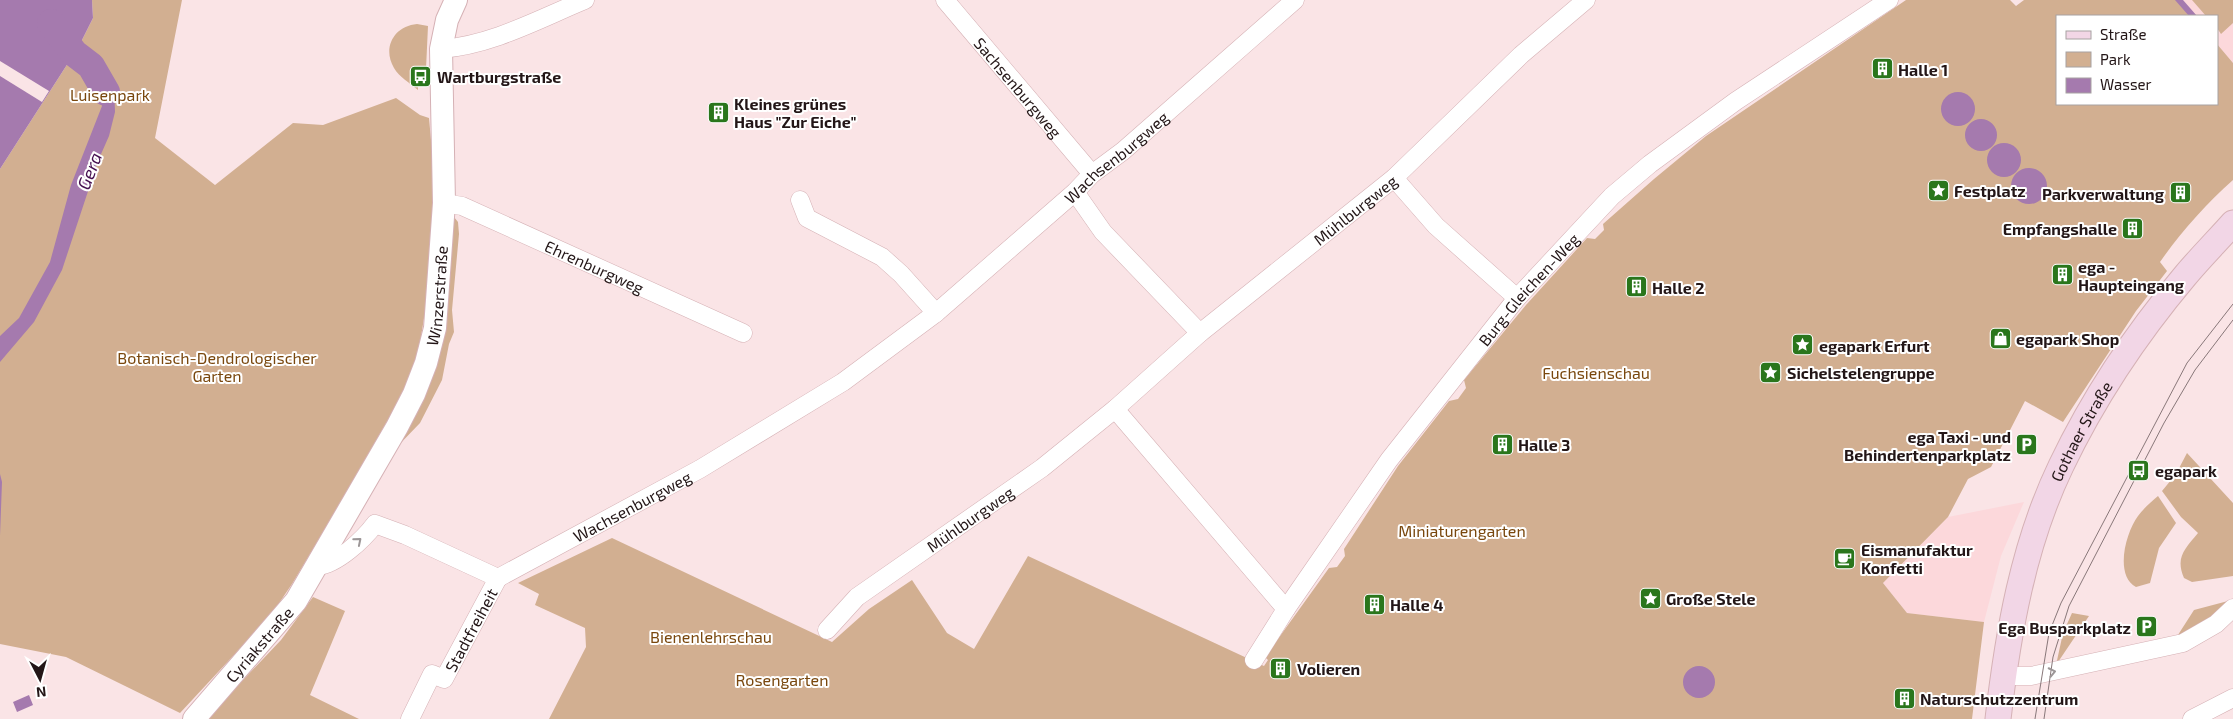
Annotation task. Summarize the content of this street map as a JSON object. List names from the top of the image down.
{
  "streets": {
    "main road": ["Gothaer Straße"],
    "street": [
      "Sachsenburgweg",
      "Wachsenburgweg",
      "Mühlburgweg",
      "Ehrenburgweg",
      "Burg-Gleichen-Weg",
      "Winzerstraße",
      "Stadtfreiheit",
      "Cyriakstraße"
    ]
  },
  "crossings": [
    ["Sachsenburgweg", "Wachsenburgweg"],
    ["Wachsenburgweg", "Stadtfreiheit"],
    ["Ehrenburgweg", "Winzerstraße"],
    ["Winzerstraße", "Cyriakstraße"]
  ],
  "water": ["Gera"],
  "parks": [
    "Luisenpark",
    "Botanisch-Dendrologischer Garten",
    "Fuchsienschau",
    "Miniaturengarten",
    "Bienenlehrschau",
    "Rosengarten"
  ],
  "places": {
    "building": [
      "Halle 1",
      "Kleines grünes Haus \"Zur Eiche\"",
      "Parkverwaltung",
      "Empfangshalle",
      "ega - Haupteingang",
      "Halle 2",
      "Halle 3",
      "Halle 4",
      "Volieren",
      "Naturschutzzentrum"
    ],
    "bus stop": ["Wartburgstraße", "egapark"],
    "place": [
      "Festplatz",
      "egapark Erfurt",
      "Sichelstelengruppe",
      "Große Stele"
    ],
    "shop": ["egapark Shop"],
    "parking": ["ega Taxi - und Behindertenparkplatz", "Ega Busparkplatz"],
    "cafe": ["Eismanufaktur Konfetti"]
  },
  "legend": ["Straße", "Park", "Wasser"],
  "north": "bottom"
}
